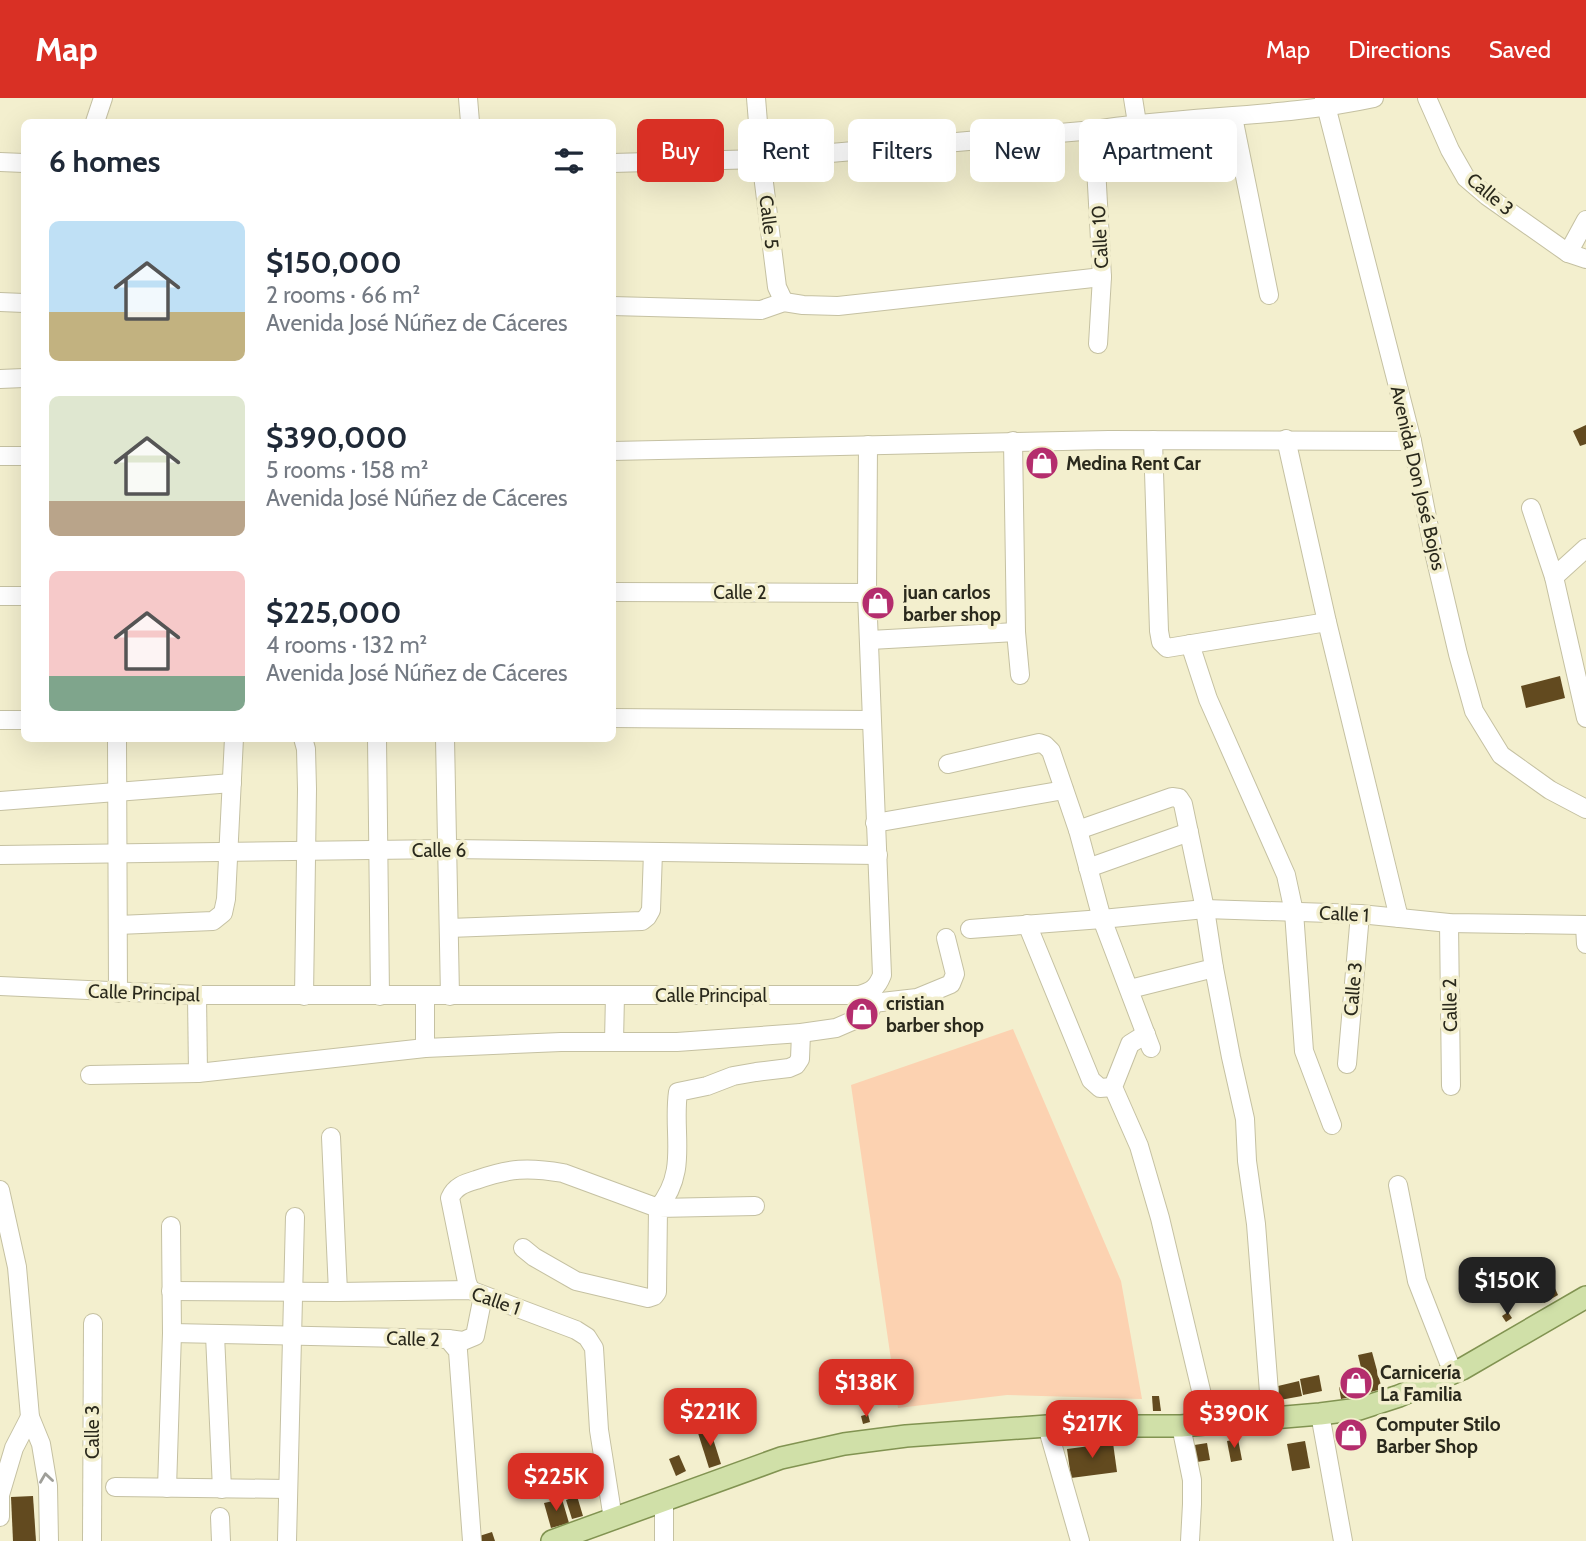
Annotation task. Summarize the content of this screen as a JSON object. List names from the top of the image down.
{
  "streets": {
    "street": [
      "Calle 3",
      "Calle 5",
      "Calle 10",
      "Avenida Don José Bojos",
      "Calle 2",
      "Calle 6",
      "Calle 1",
      "Calle Principal"
    ]
  },
  "crossings": [
    ["Calle 3", "Calle 1"],
    ["Calle 2", "Calle 1"]
  ],
  "places": {
    "shop": [
      "Medina Rent Car",
      "juan carlos barber shop",
      "cristian barber shop",
      "Carnicería La Familia",
      "Computer Stilo Barber Shop"
    ]
  },
  "page": {
    "header": "Map",
    "nav": ["Map", "Directions", "Saved"],
    "chip": [
      "Buy",
      "Rent",
      "Filters",
      "New",
      "Apartment"
    ],
    "heading": "6 homes",
    "list": [
      {
        "name": "$150,000",
        "note": "2 rooms · 66 m² · Avenida José Núñez de Cáceres"
      },
      {
        "name": "$390,000",
        "note": "5 rooms · 158 m² · Avenida José Núñez de Cáceres"
      },
      {
        "name": "$225,000",
        "note": "4 rooms · 132 m² · Avenida José Núñez de Cáceres"
      }
    ],
    "price": [
      "$150K",
      "$138K",
      "$221K",
      "$390K",
      "$217K",
      "$225K"
    ]
  }
}
